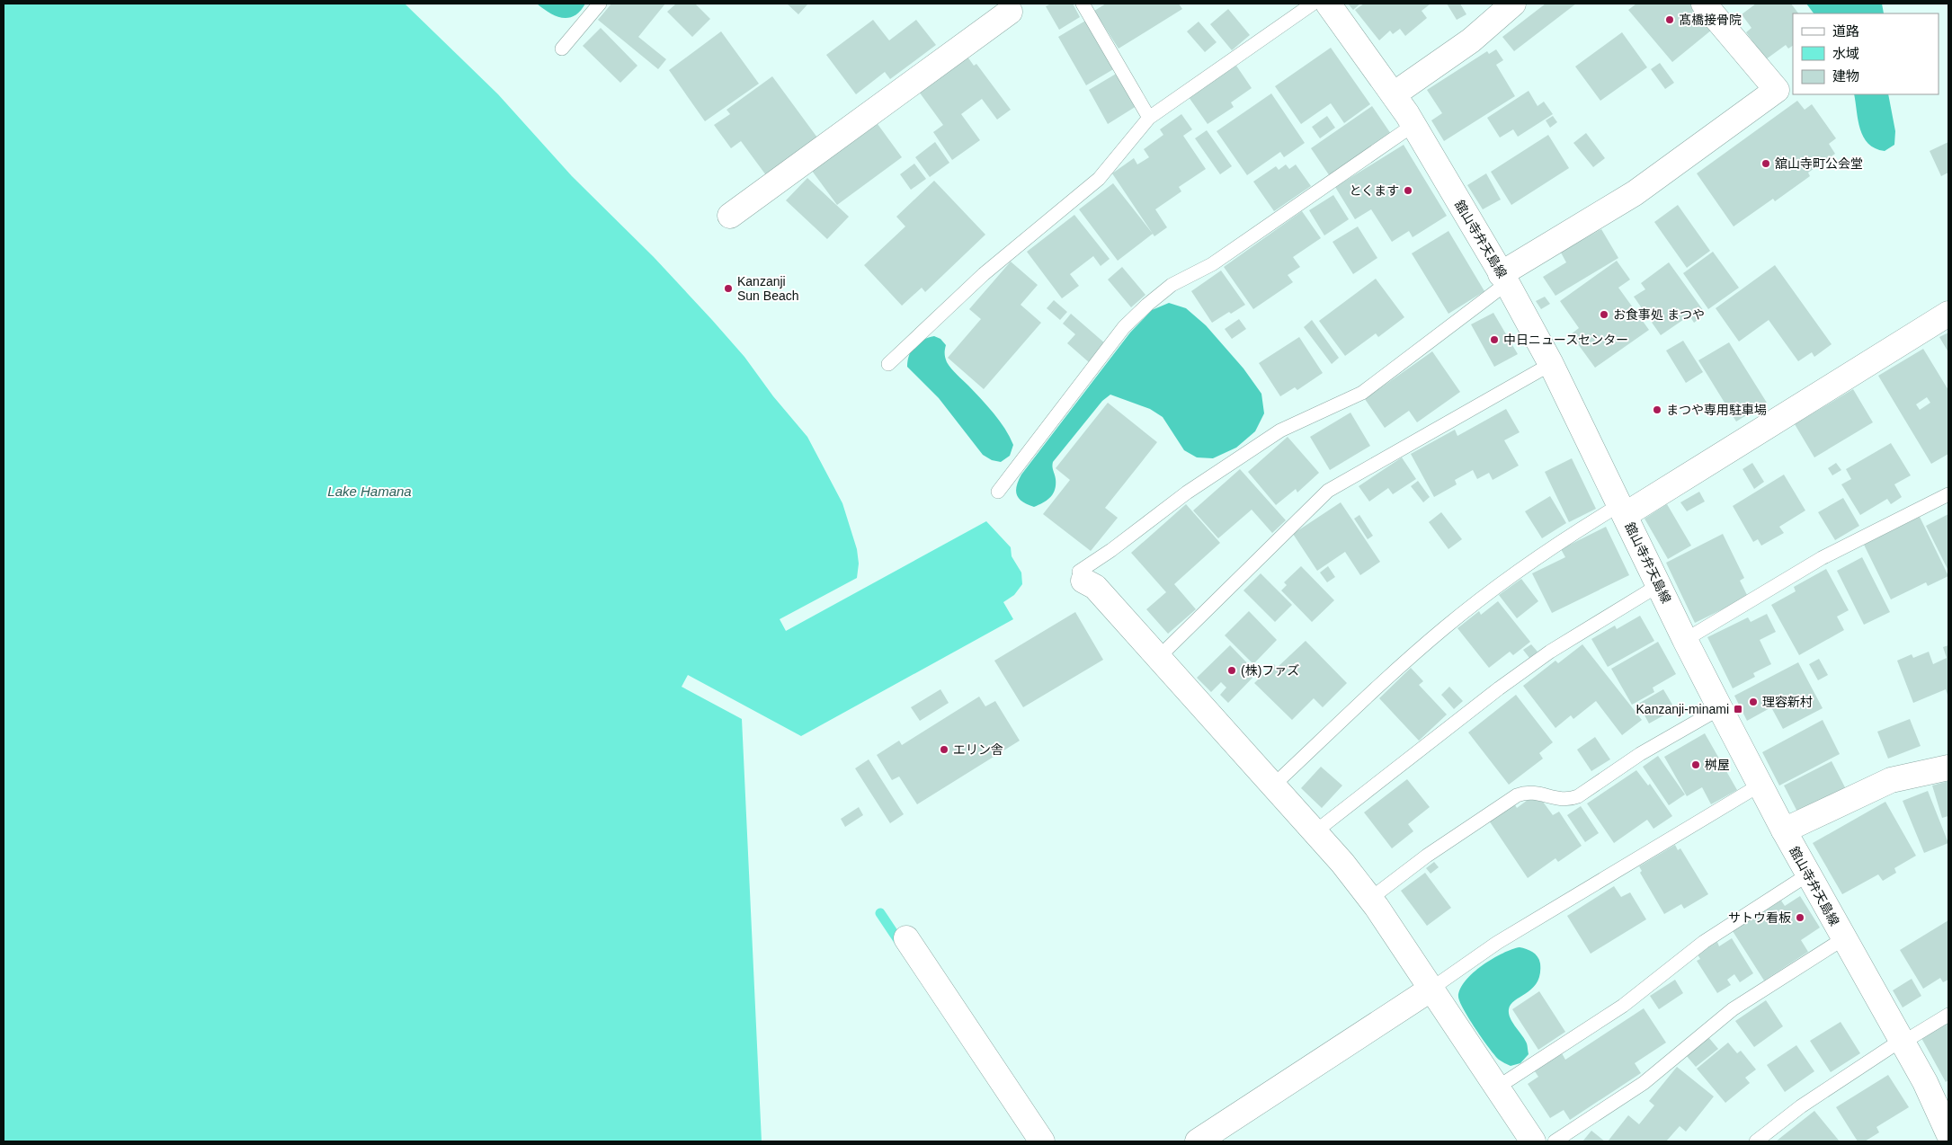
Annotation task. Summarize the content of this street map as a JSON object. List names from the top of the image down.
{
  "streets": {
    "street": ["舘山寺弁天島線"]
  },
  "water": ["Lake Hamana"],
  "places": {
    "other": [
      "髙橋接骨院",
      "舘山寺町公会堂",
      "とくます",
      "Kanzanji Sun Beach",
      "お食事処 まつや",
      "中日ニュースセンター",
      "まつや専用駐車場",
      "(株)ファズ",
      "理容新村",
      "エリン舎",
      "桝屋",
      "サトウ看板"
    ],
    "transit": ["Kanzanji-minami"]
  },
  "legend": ["道路", "水域", "建物"]
}
